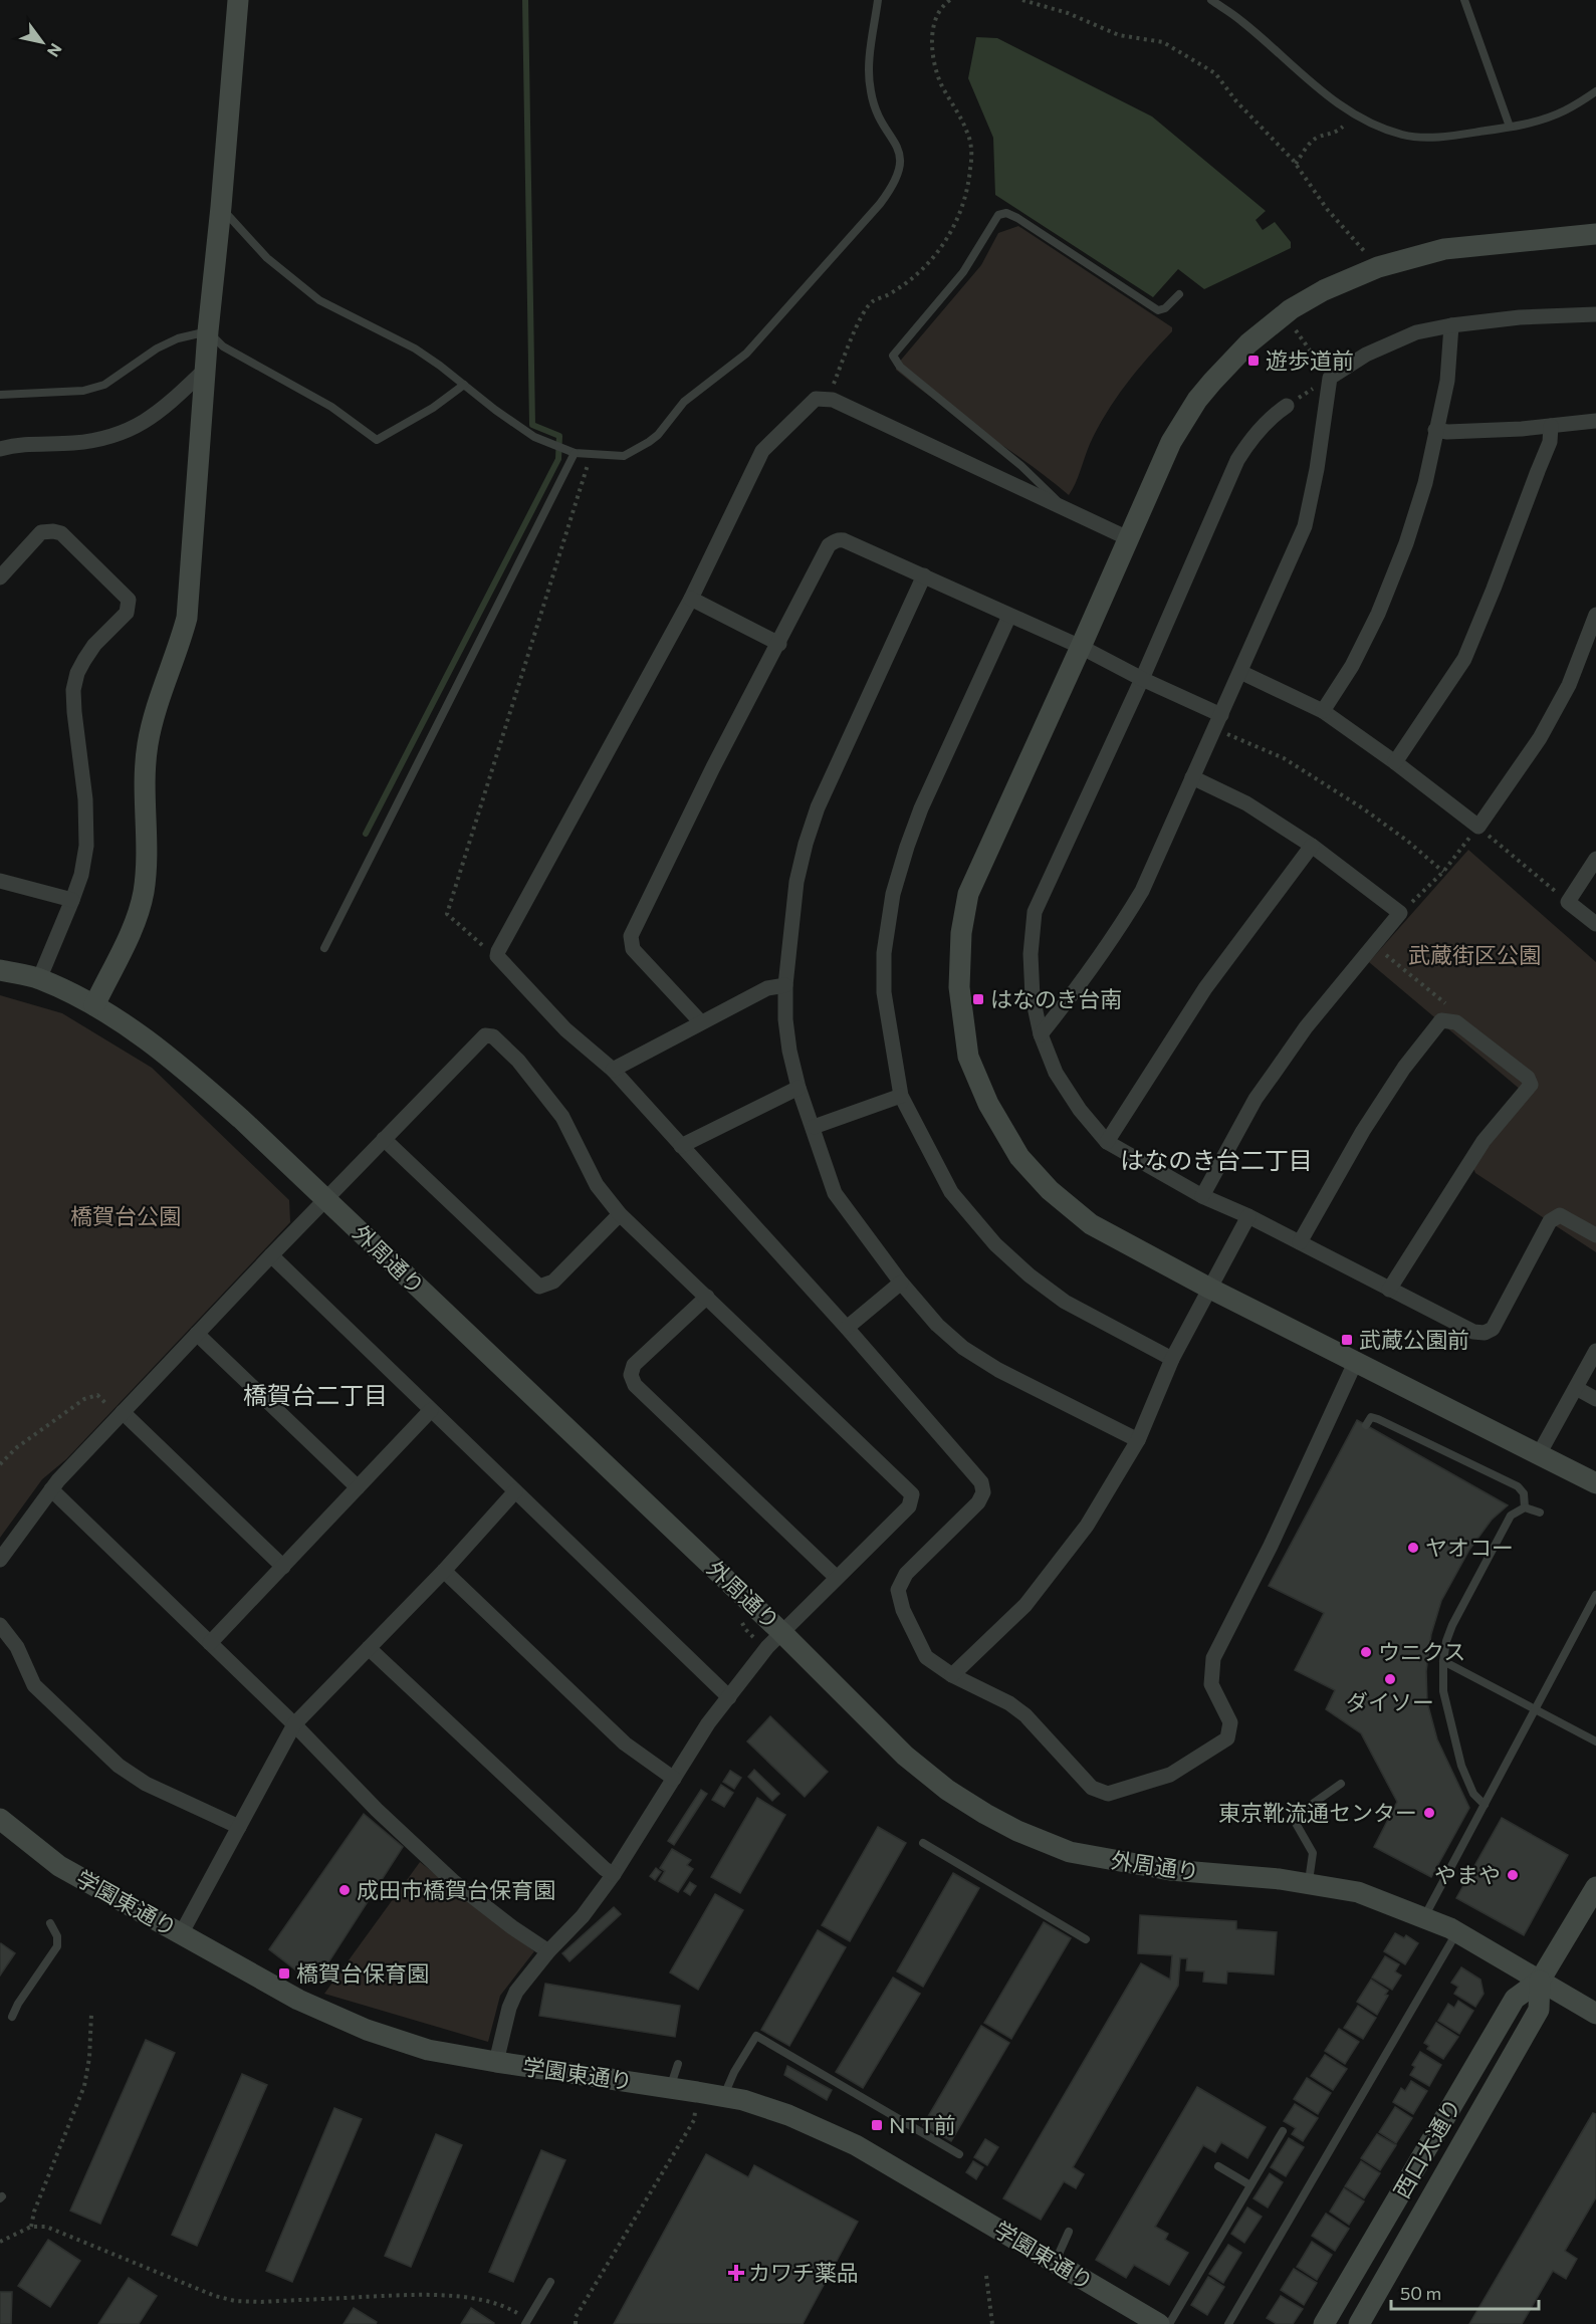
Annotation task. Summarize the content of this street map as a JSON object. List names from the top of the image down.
{
  "streets": {
    "street": ["外周通り", "学園東通り", "西口大通り"]
  },
  "crossings": [
    ["外周通り", "西口大通り"]
  ],
  "districts": ["はなのき台二丁目", "橋賀台二丁目"],
  "parks": ["武蔵街区公園", "橋賀台公園"],
  "places": {
    "transit": [
      "遊歩道前",
      "はなのき台南",
      "武蔵公園前",
      "橋賀台保育園",
      "NTT前"
    ],
    "other": [
      "ヤオコー",
      "ウニクス",
      "ダイソー",
      "東京靴流通センター",
      "やまや",
      "成田市橋賀台保育園"
    ],
    "health": ["カワチ薬品"]
  },
  "scale_bar": "50 m",
  "north": "bottom right"
}
